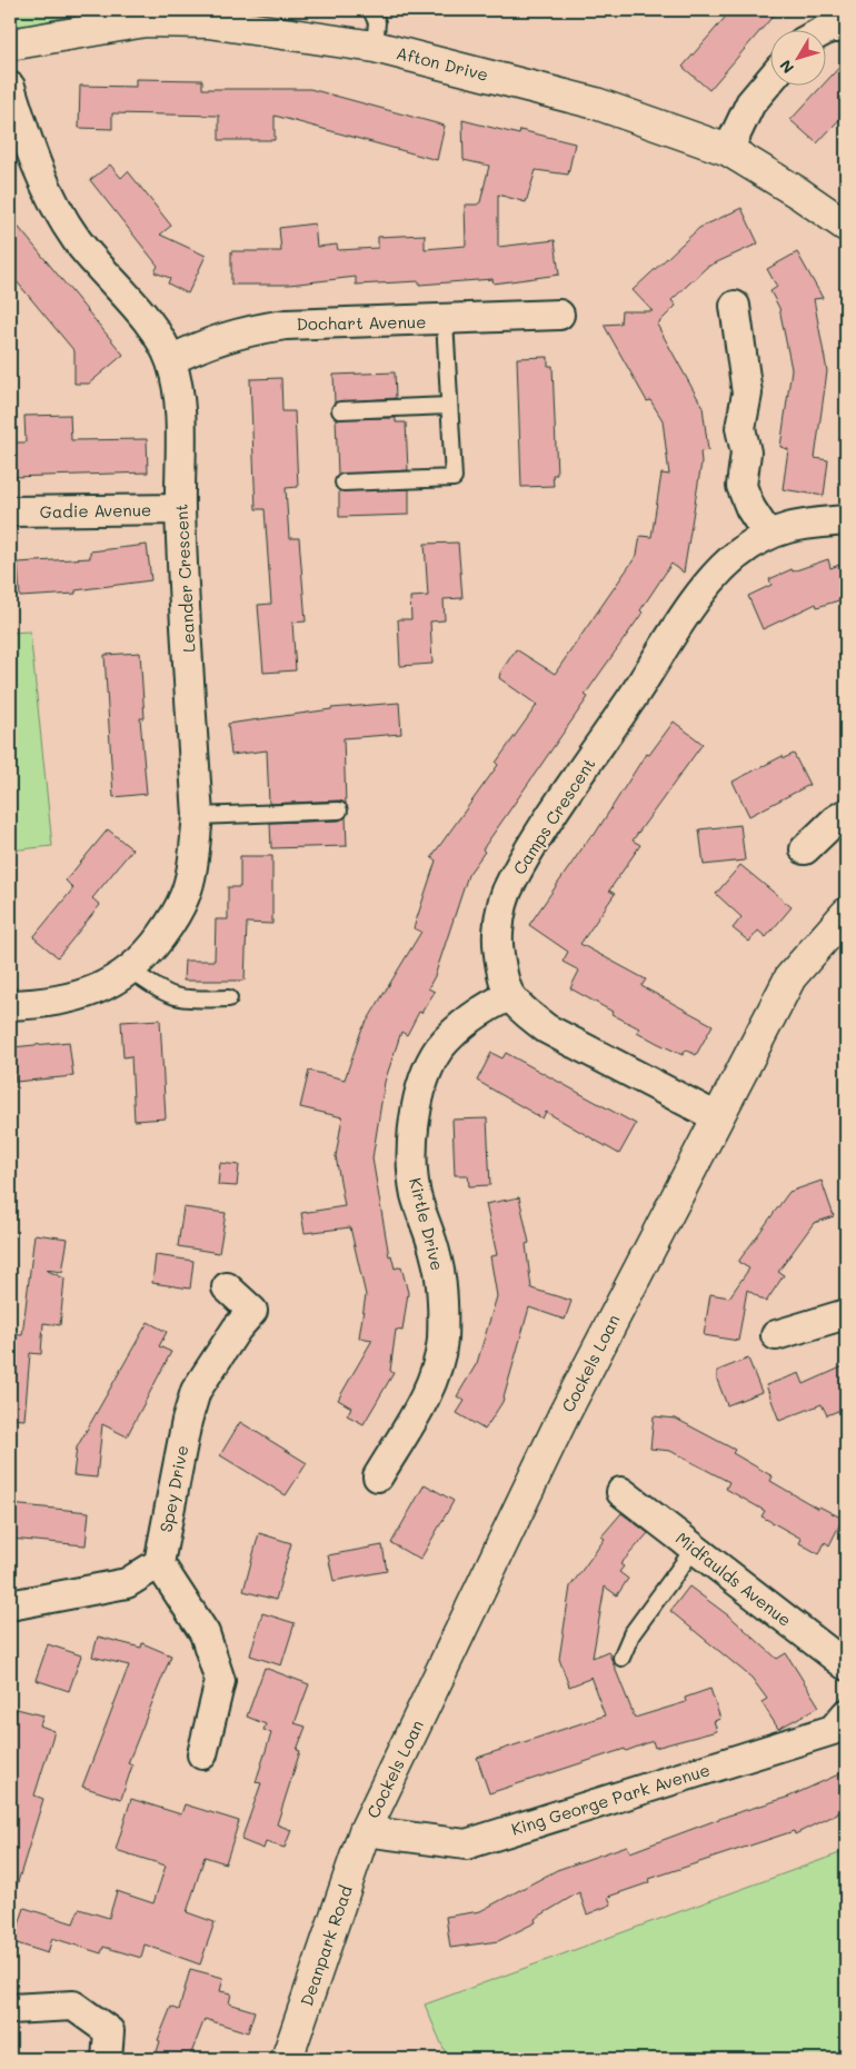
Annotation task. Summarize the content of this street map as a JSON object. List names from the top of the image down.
{
  "streets": {
    "street": [
      "Afton Drive",
      "Dochart Avenue",
      "Gadie Avenue",
      "Leander Crescent",
      "Camps Crescent",
      "Kirtle Drive",
      "Cockels Loan",
      "Spey Drive",
      "Midfaulds Avenue",
      "King George Park Avenue",
      "Deanpark Road"
    ]
  },
  "crossings": [
    ["Dochart Avenue", "Leander Crescent"],
    ["Gadie Avenue", "Leander Crescent"],
    ["Camps Crescent", "Kirtle Drive"],
    ["Cockels Loan", "King George Park Avenue"],
    ["Cockels Loan", "Deanpark Road"],
    ["King George Park Avenue", "Deanpark Road"]
  ],
  "north": "bottom left"
}
